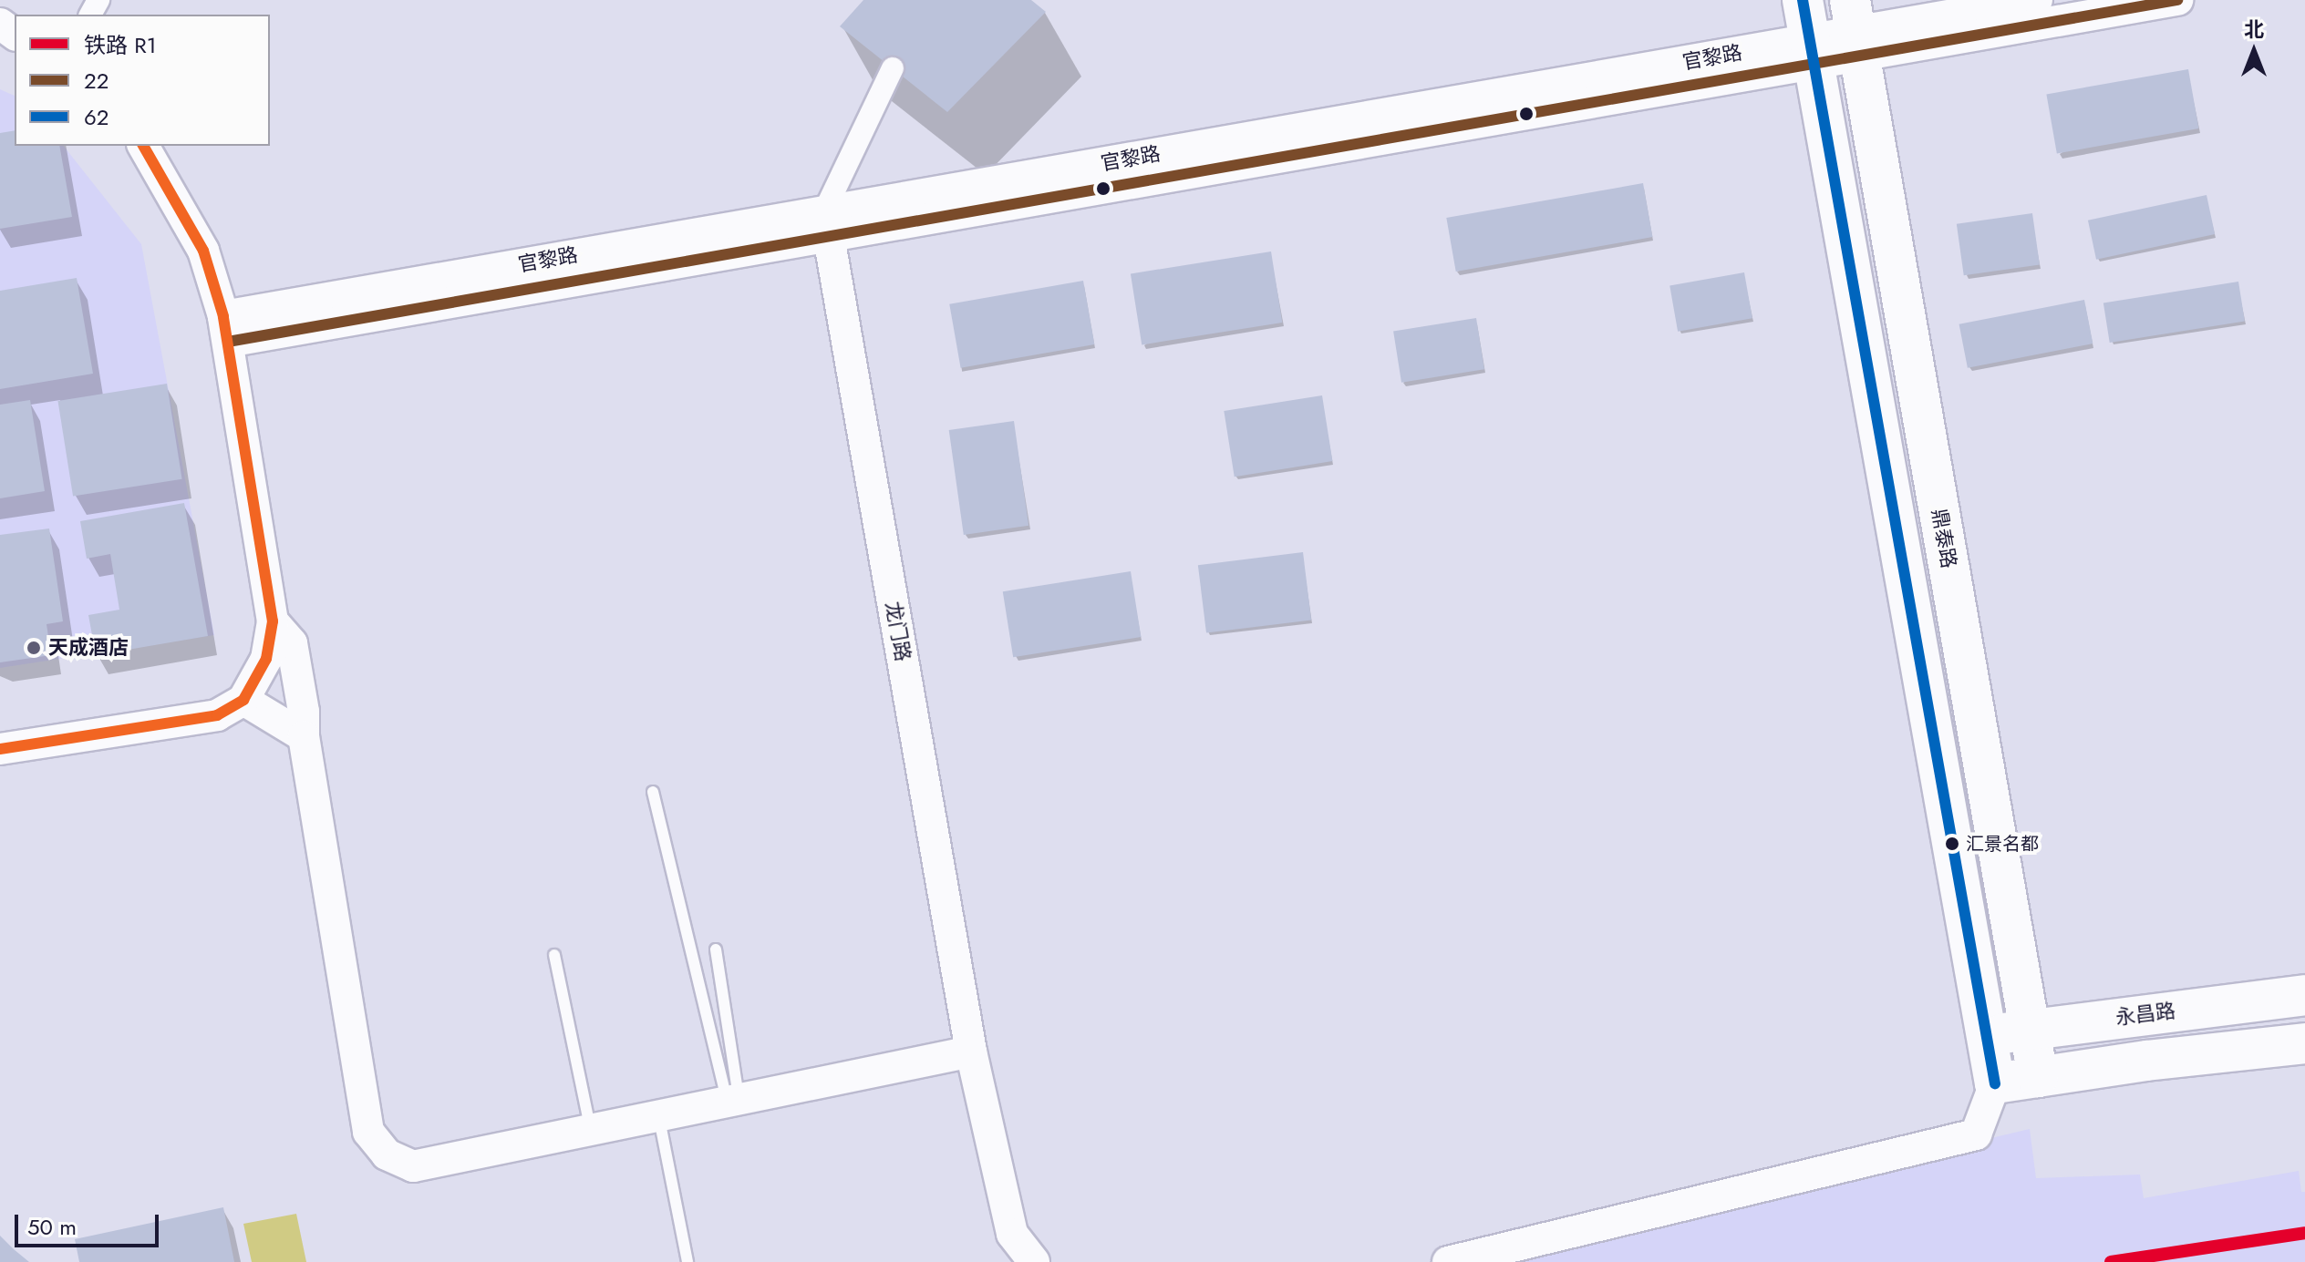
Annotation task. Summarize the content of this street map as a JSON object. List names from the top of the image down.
{
  "streets": {
    "highway": ["鼎泰路", "永昌路"],
    "main road": ["官黎路", "龙门路"]
  },
  "crossings": [
    ["官黎路", "鼎泰路"],
    ["官黎路", "龙门路"],
    ["鼎泰路", "永昌路"]
  ],
  "places": ["天成酒店", "汇景名都"],
  "lines": ["transit line 22", "transit line 62", "rail line R1"],
  "legend": ["铁路 R1", "22", "62"],
  "scale_bar": "50 m",
  "north": "top"
}
